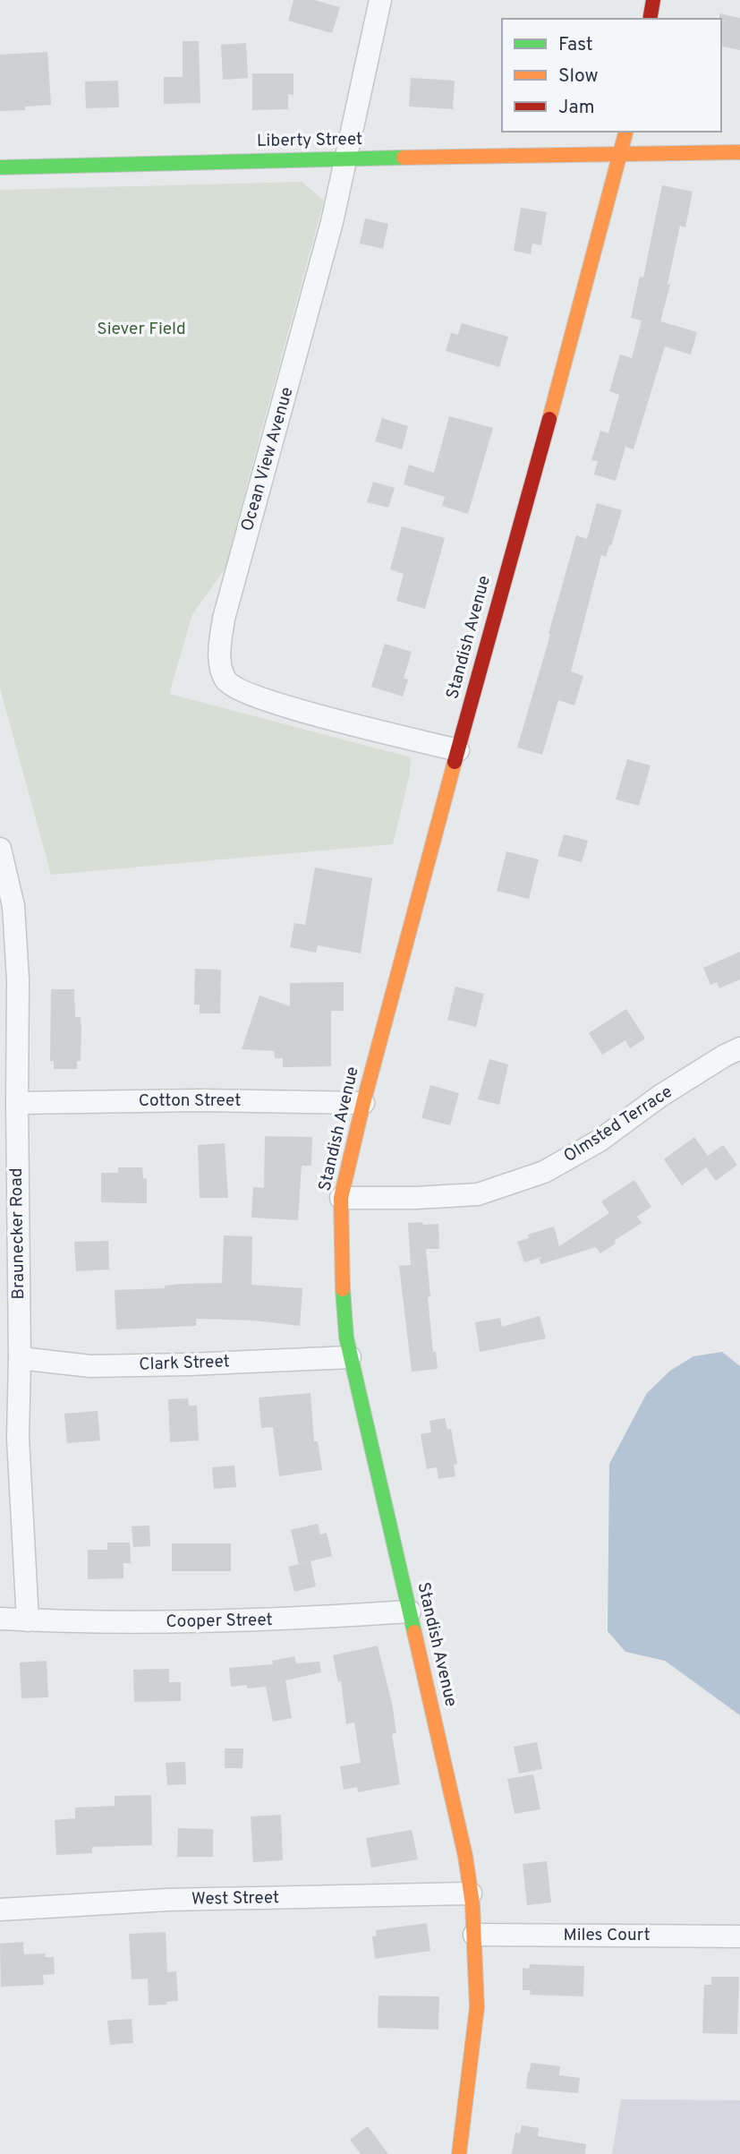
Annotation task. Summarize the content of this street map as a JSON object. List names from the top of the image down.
{
  "streets": {
    "street": [
      "Liberty Street",
      "Ocean View Avenue",
      "Standish Avenue",
      "Cotton Street",
      "Olmsted Terrace",
      "Braunecker Road",
      "Clark Street",
      "Cooper Street",
      "West Street",
      "Miles Court"
    ]
  },
  "crossings": [
    ["Liberty Street", "Ocean View Avenue"],
    ["Liberty Street", "Standish Avenue"],
    ["Ocean View Avenue", "Standish Avenue"],
    ["Standish Avenue", "Cotton Street"],
    ["Standish Avenue", "Olmsted Terrace"],
    ["Standish Avenue", "Clark Street"],
    ["Standish Avenue", "Cooper Street"],
    ["Standish Avenue", "West Street"],
    ["Standish Avenue", "Miles Court"],
    ["Cotton Street", "Braunecker Road"],
    ["Braunecker Road", "Clark Street"],
    ["Braunecker Road", "Cooper Street"]
  ],
  "parks": ["Siever Field"],
  "legend": ["Fast", "Slow", "Jam"]
}
